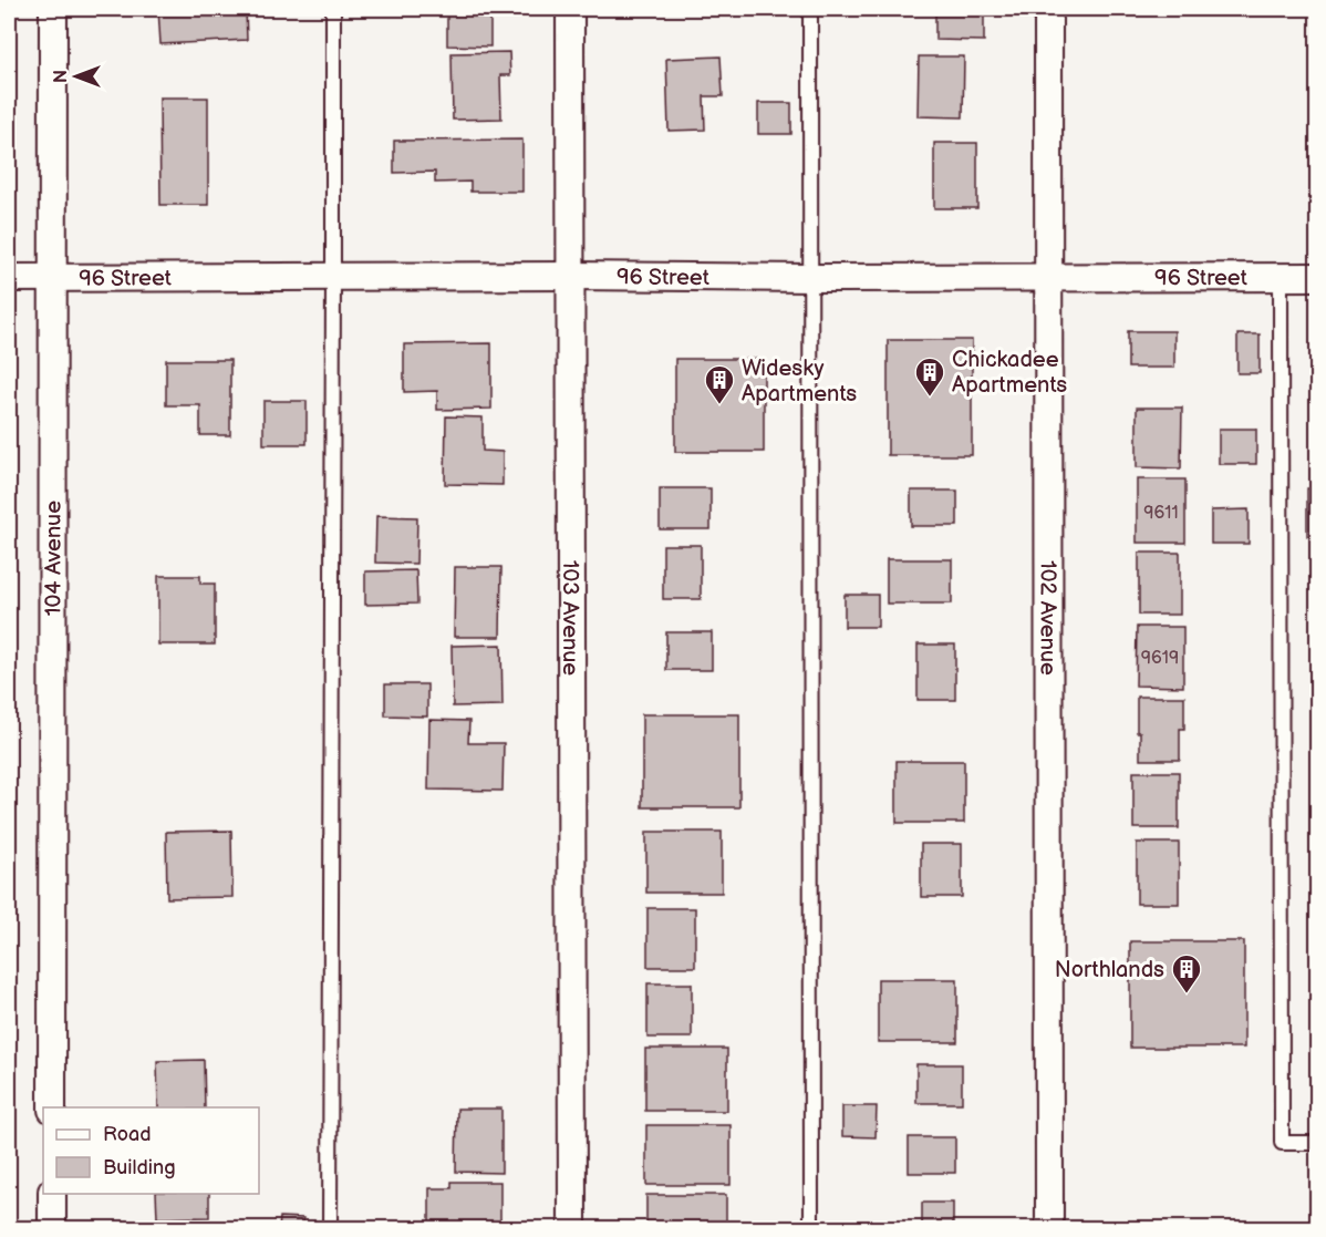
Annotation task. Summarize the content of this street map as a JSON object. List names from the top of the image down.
{
  "streets": {
    "street": [
      "96 Street",
      "104 Avenue",
      "102 Avenue",
      "103 Avenue"
    ]
  },
  "crossings": [
    ["96 Street", "104 Avenue"],
    ["96 Street", "102 Avenue"],
    ["96 Street", "103 Avenue"]
  ],
  "places": {
    "building": ["Chickadee Apartments", "Widesky Apartments", "Northlands"]
  },
  "house_numbers": ["9611", "9619"],
  "legend": ["Road", "Building"],
  "north": "left"
}
